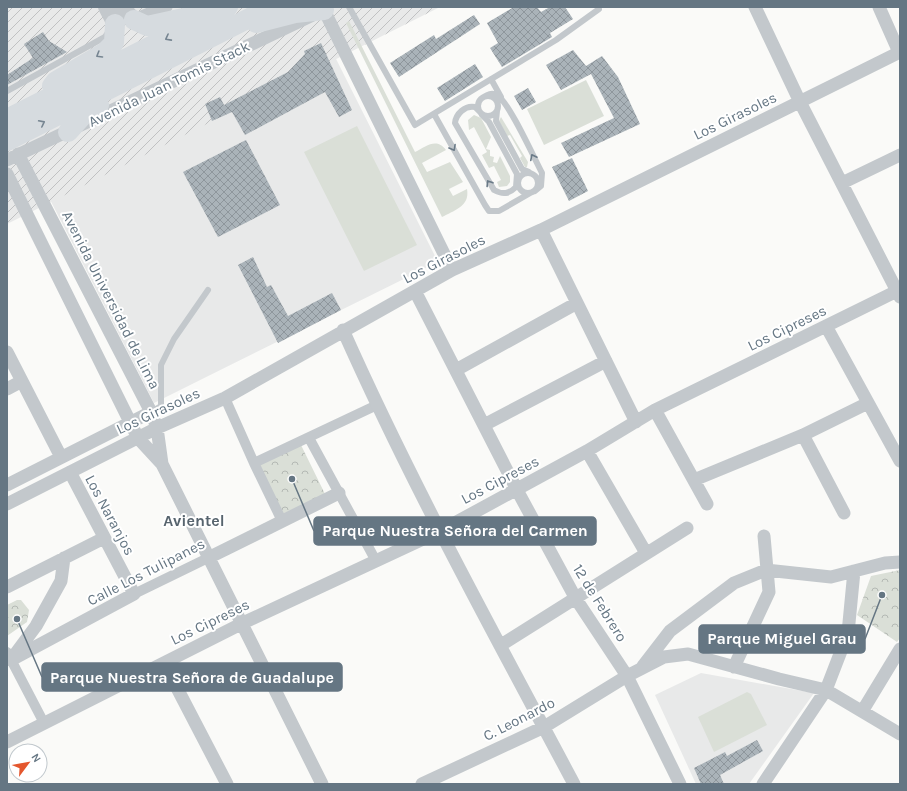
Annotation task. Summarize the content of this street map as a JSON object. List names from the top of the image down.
{
  "streets": {
    "main road": ["Avenida Juan Tomis Stack"],
    "street": [
      "Los Girasoles",
      "Avenida Universidad de Lima",
      "Los Cipreses",
      "Los Naranjos",
      "Calle Los Tulipanes",
      "12 de Febrero",
      "C. Leonardo"
    ]
  },
  "crossings": [
    ["Avenida Juan Tomis Stack", "Avenida Universidad de Lima"],
    ["Los Girasoles", "Avenida Universidad de Lima"],
    ["Los Girasoles", "Los Naranjos"],
    ["Los Girasoles", "12 de Febrero"],
    ["Avenida Universidad de Lima", "Los Cipreses"],
    ["Avenida Universidad de Lima", "Calle Los Tulipanes"],
    ["Los Cipreses", "12 de Febrero"],
    ["Los Naranjos", "Calle Los Tulipanes"],
    ["12 de Febrero", "C. Leonardo"]
  ],
  "districts": ["Avientel"],
  "places": ["Parque Nuestra Señora del Carmen", "Parque Miguel Grau", "Parque Nuestra Señora de Guadalupe"],
  "north": "top right"
}
